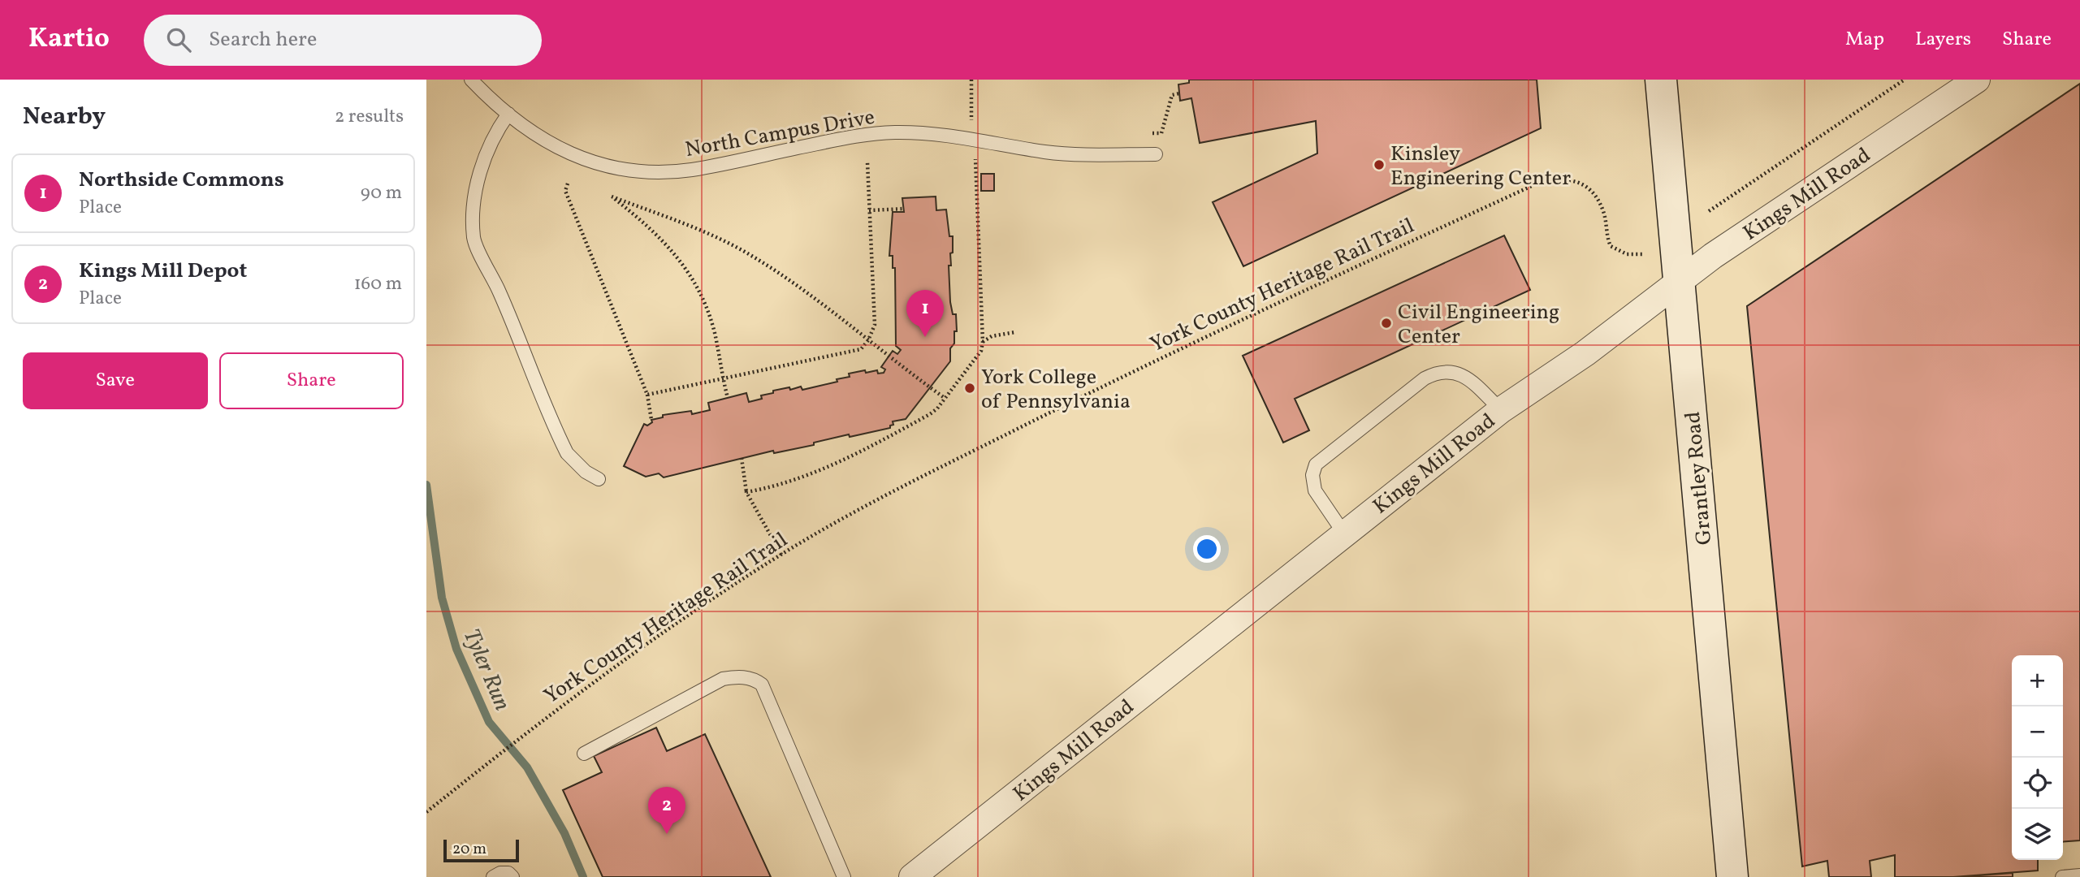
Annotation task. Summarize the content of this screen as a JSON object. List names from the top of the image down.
{
  "streets": {
    "street": ["Kings Mill Road", "Grantley Road"],
    "lane": ["North Campus Drive"],
    "path": ["York County Heritage Rail Trail"]
  },
  "crossings": [
    ["Kings Mill Road", "Grantley Road"]
  ],
  "water": ["Tyler Run"],
  "places": ["Kinsley Engineering Center", "Civil Engineering Center", "York College of Pennsylvania"],
  "scale_bar": "20 m",
  "page": {
    "header": "Kartio",
    "search": "Search here",
    "nav": ["Map", "Layers", "Share"],
    "heading": ["Nearby", "2 results"],
    "list": [
      {
        "mark": "1",
        "name": "Northside Commons",
        "note": "Place",
        "value": "90 m"
      },
      {
        "mark": "2",
        "name": "Kings Mill Depot",
        "note": "Place",
        "value": "160 m"
      }
    ],
    "pins": ["1", "2"],
    "buttons": ["Save", "Share"],
    "map_buttons": ["+", "−"],
    "scale": "20 m"
  }
}
